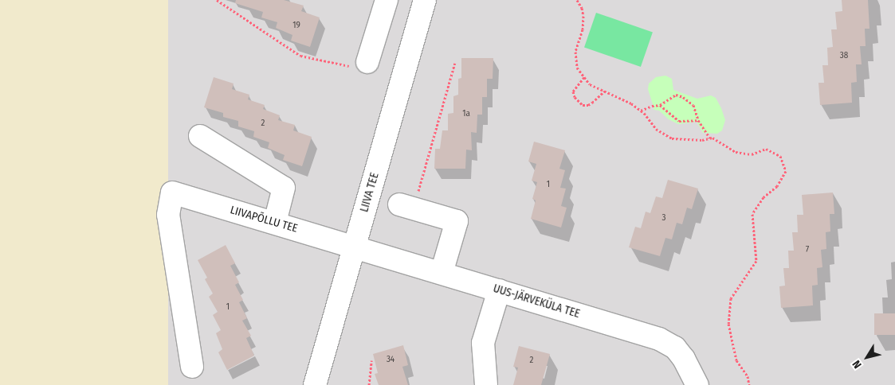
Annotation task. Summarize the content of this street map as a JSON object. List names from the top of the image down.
{
  "streets": {
    "street": ["LIIVA TEE", "LIIVAPÕLLU TEE", "UUS-JÄRVEKÜLA TEE"]
  },
  "crossings": [
    ["LIIVA TEE", "LIIVAPÕLLU TEE"],
    ["LIIVA TEE", "UUS-JÄRVEKÜLA TEE"],
    ["LIIVAPÕLLU TEE", "UUS-JÄRVEKÜLA TEE"]
  ],
  "house_numbers": [
    "19",
    "38",
    "1a",
    "2",
    "1",
    "3",
    "7",
    "1",
    "34",
    "2"
  ],
  "north": "bottom left"
}
